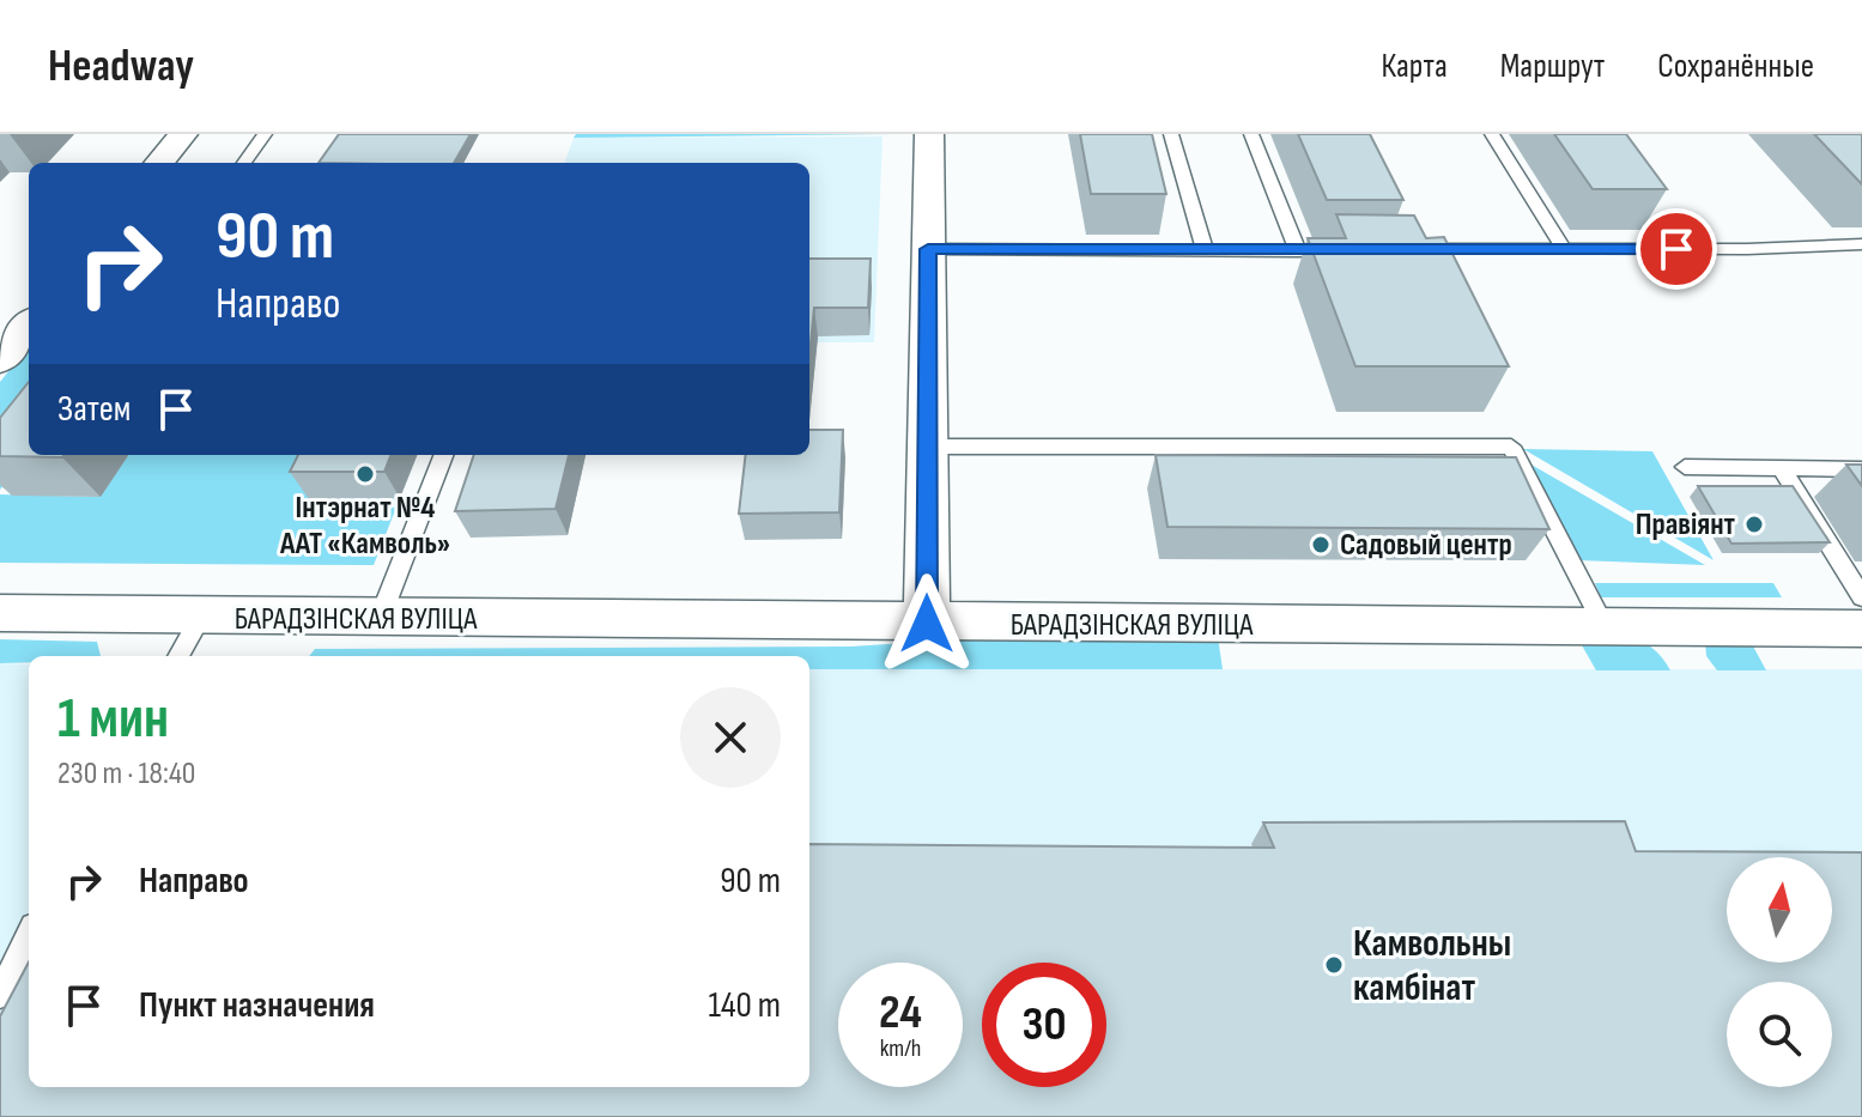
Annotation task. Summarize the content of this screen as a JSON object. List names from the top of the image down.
{
  "streets": {
    "street": ["БАРАДЗІНСКАЯ ВУЛІЦА"]
  },
  "places": [
    "Інтэрнат №4 ААТ «Камволь»",
    "Правіянт",
    "Садовый центр",
    "Камвольны камбінат"
  ],
  "north": "top",
  "page": {
    "header": "Headway",
    "nav": ["Карта", "Маршрут", "Сохранённые"],
    "turn": ["90 m", "Направо"],
    "then": "Затем",
    "heading": ["1 мин", "230 m · 18:40"],
    "list": [
      {
        "name": "Направо",
        "value": "90 m"
      },
      {
        "name": "Пункт назначения",
        "value": "140 m"
      }
    ],
    "speed": "24 km/h",
    "limit": "30"
  }
}
